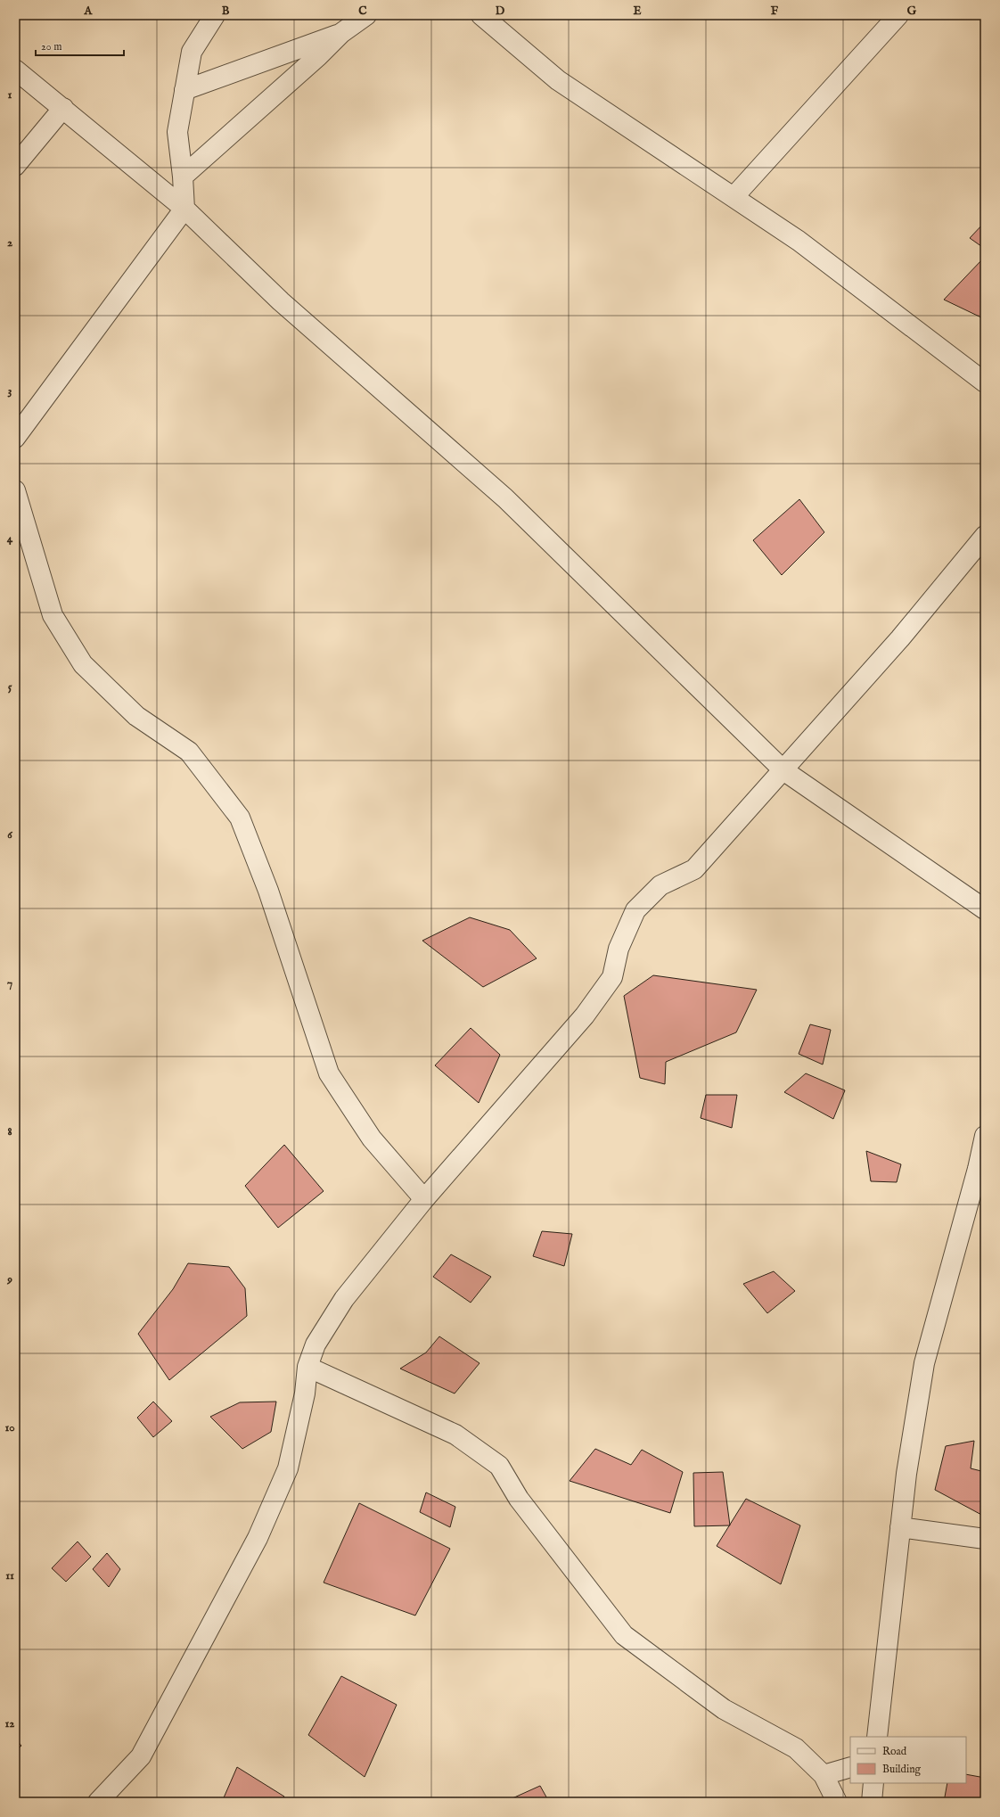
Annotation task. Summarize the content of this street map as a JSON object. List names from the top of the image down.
{
  "legend": ["Road", "Building"],
  "scale_bar": "20 m",
  "grid": {
    "columns": [
      "A",
      "B",
      "C",
      "D",
      "E",
      "F",
      "G"
    ],
    "rows": [
      "1",
      "2",
      "3",
      "4",
      "5",
      "6",
      "7",
      "8",
      "9",
      "10",
      "11",
      "12"
    ]
  }
}
